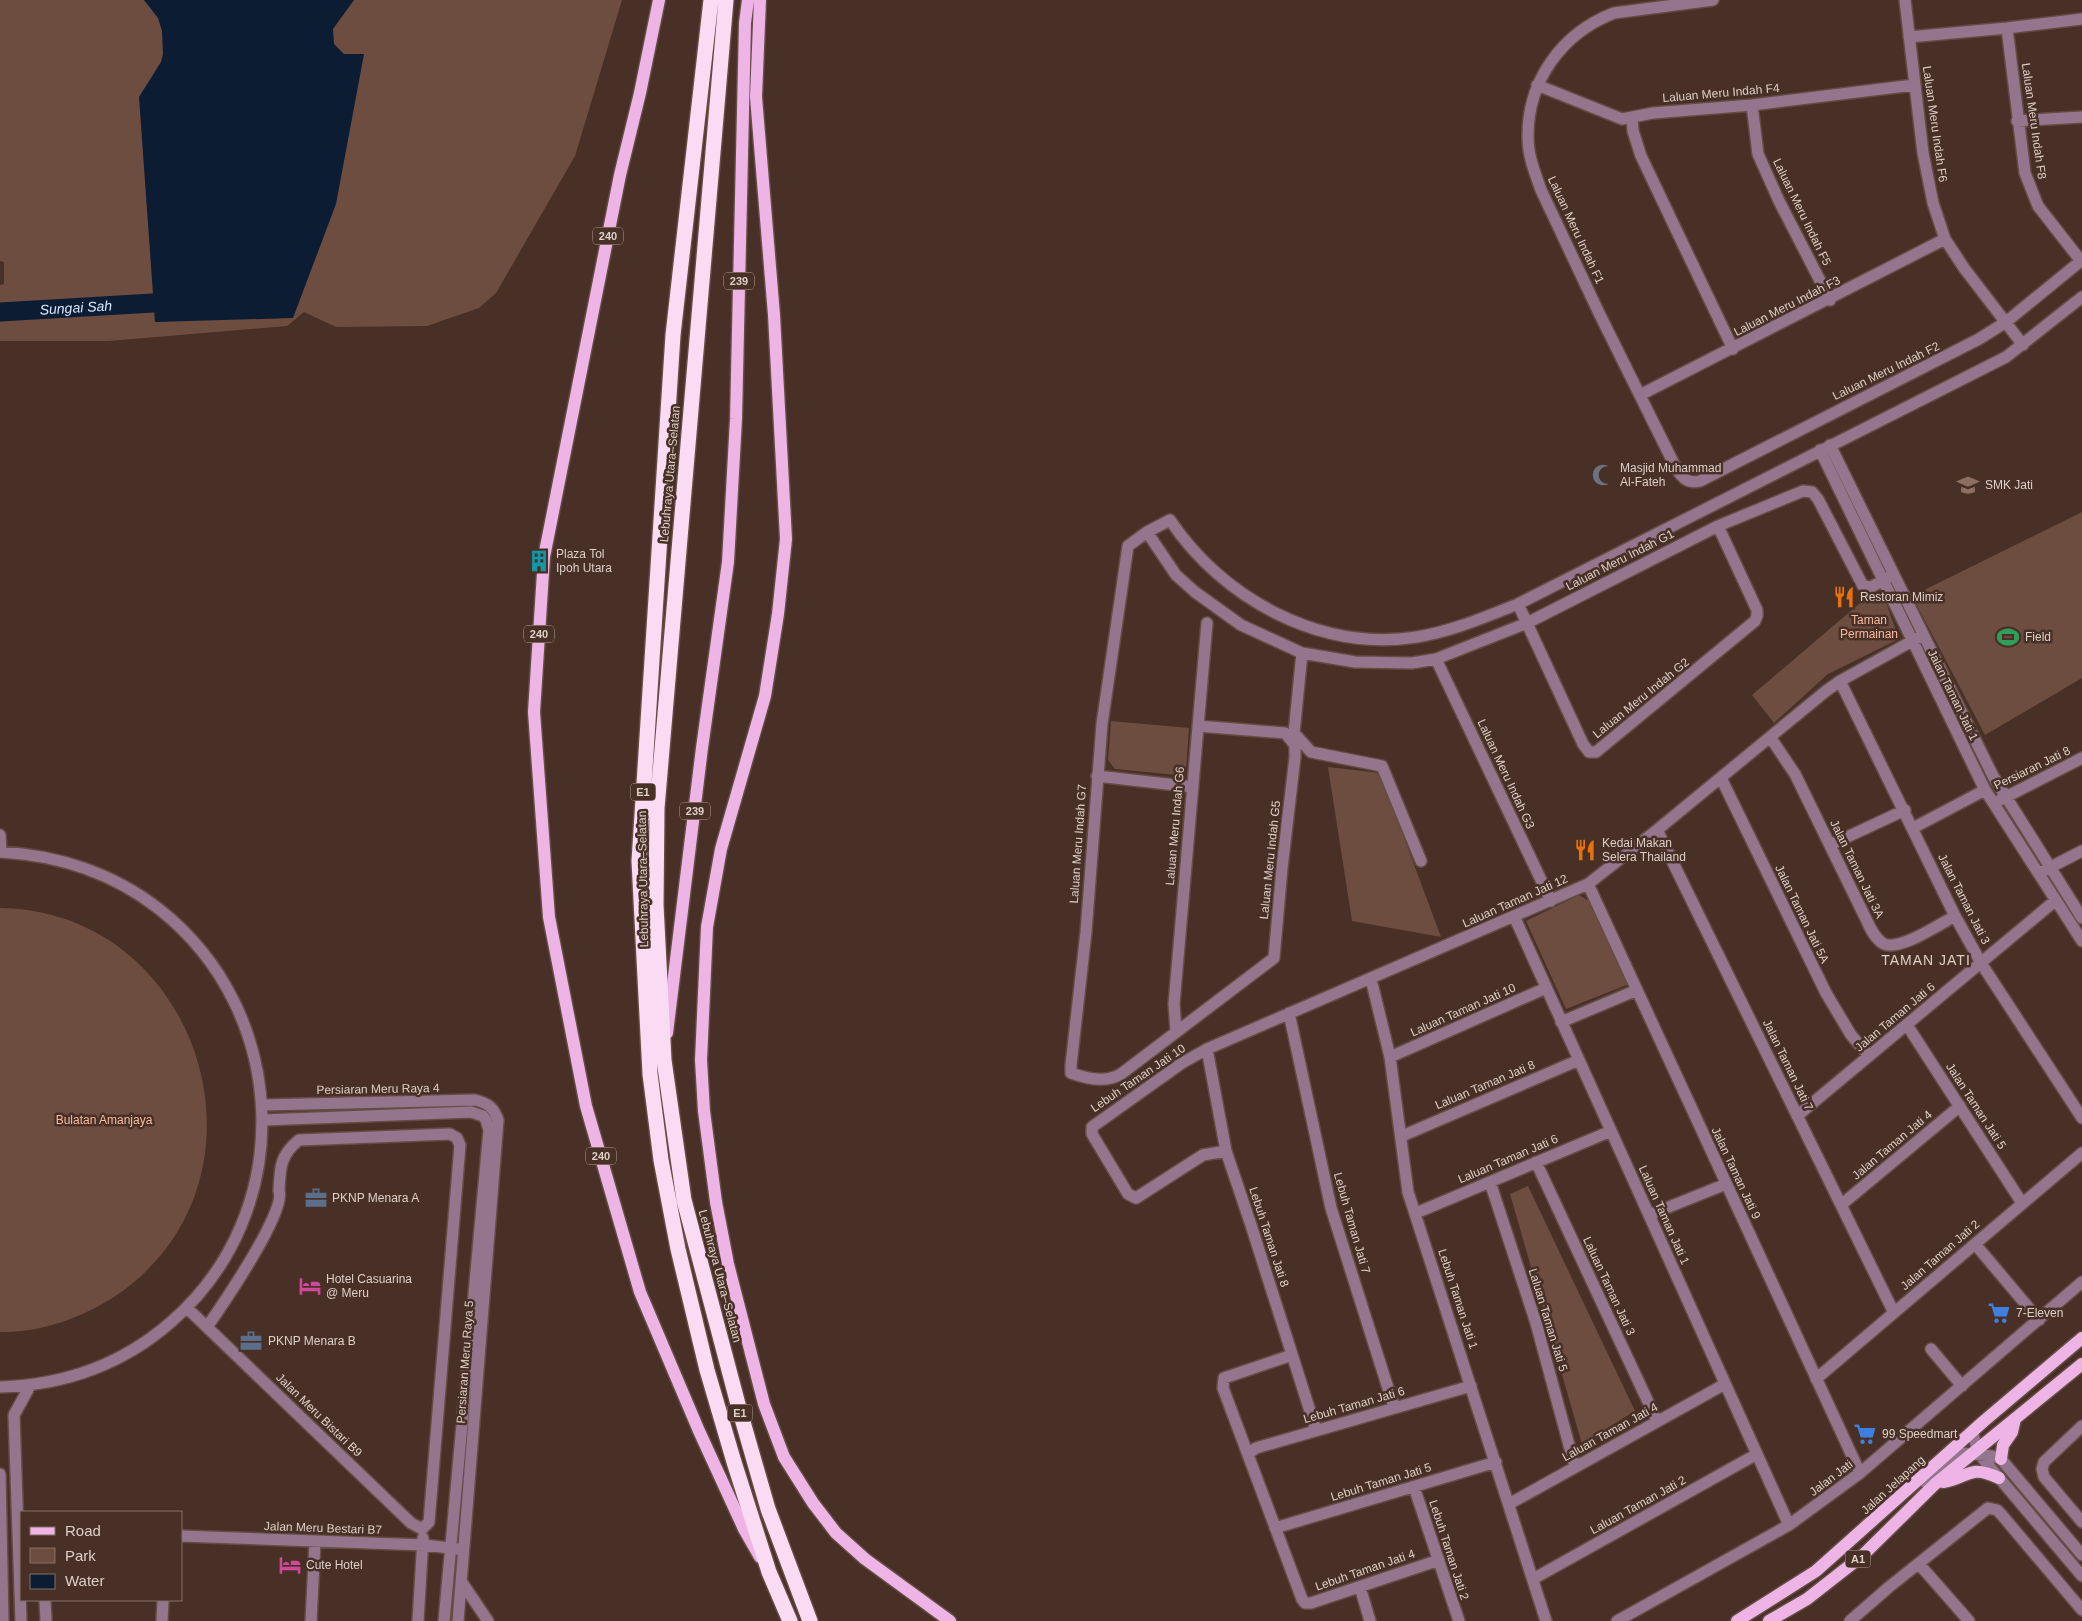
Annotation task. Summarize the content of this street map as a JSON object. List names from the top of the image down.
{
  "streets": {
    "highway": ["Lebuhraya Utara–Selatan", "E1"],
    "main road": [
      "240",
      "239",
      "Jalan Jelapang",
      "A1"
    ],
    "street": [
      "Laluan Meru Indah F4",
      "Laluan Meru Indah F8",
      "Laluan Meru Indah F6",
      "Laluan Meru Indah F5",
      "Laluan Meru Indah F1",
      "Laluan Meru Indah F3",
      "Laluan Meru Indah F2",
      "Laluan Meru Indah G1",
      "Jalan Taman Jati 1",
      "Laluan Meru Indah G2",
      "Persiaran Jati 8",
      "Laluan Meru Indah G3",
      "Laluan Meru Indah G6",
      "Laluan Meru Indah G7",
      "Laluan Meru Indah G5",
      "Jalan Taman Jati 3A",
      "Jalan Taman Jati 3",
      "Laluan Taman Jati 12",
      "Jalan Taman Jati 5A",
      "Laluan Taman Jati 10",
      "Jalan Taman Jati 6",
      "Jalan Taman Jati 7",
      "Lebuh Taman Jati 10",
      "Laluan Taman Jati 8",
      "Persiaran Meru Raya 4",
      "Jalan Taman Jati 5",
      "Jalan Taman Jati 4",
      "Laluan Taman Jati 6",
      "Jalan Taman Jati 9",
      "Laluan Taman Jati 1",
      "Lebuh Taman Jati 7",
      "Lebuh Taman Jati 8",
      "Jalan Taman Jati 2",
      "Laluan Taman Jati 3",
      "Lebuh Taman Jati 1",
      "Laluan Taman Jati 5",
      "Persiaran Meru Raya 5",
      "Lebuh Taman Jati 6",
      "Jalan Meru Bistari B9",
      "Laluan Taman Jati 4",
      "Jalan Jati",
      "Lebuh Taman Jati 5",
      "Laluan Taman Jati 2",
      "Jalan Meru Bestari B7",
      "Lebuh Taman Jati 2",
      "Lebuh Taman Jati 4"
    ]
  },
  "crossings": [
    ["Laluan Meru Indah F4", "Laluan Meru Indah F6"],
    ["Laluan Meru Indah F4", "Laluan Meru Indah F5"],
    ["Laluan Meru Indah F4", "Laluan Meru Indah F1"],
    ["Laluan Meru Indah F8", "Laluan Meru Indah F2"],
    ["Laluan Meru Indah F6", "Laluan Meru Indah F3"],
    ["Laluan Meru Indah F6", "Laluan Meru Indah F2"],
    ["Laluan Meru Indah F5", "Laluan Meru Indah F3"],
    ["Laluan Meru Indah F1", "Laluan Meru Indah F3"],
    ["Laluan Meru Indah F1", "Laluan Meru Indah F2"],
    ["240", "Lebuhraya Utara–Selatan"],
    ["239", "Lebuhraya Utara–Selatan"],
    ["Laluan Meru Indah G1", "Jalan Taman Jati 1"],
    ["Laluan Meru Indah G1", "Laluan Meru Indah G2"],
    ["Laluan Meru Indah G1", "Laluan Meru Indah G3"],
    ["Laluan Meru Indah G1", "Laluan Meru Indah G7"],
    ["Jalan Taman Jati 1", "Persiaran Jati 8"],
    ["Jalan Taman Jati 1", "Laluan Taman Jati 12"],
    ["Jalan Taman Jati 1", "Jalan Taman Jati 6"],
    ["Laluan Meru Indah G2", "Laluan Meru Indah G7"],
    ["Laluan Meru Indah G3", "Laluan Taman Jati 12"],
    ["Laluan Meru Indah G6", "Laluan Meru Indah G7"],
    ["Laluan Meru Indah G6", "Laluan Meru Indah G5"],
    ["Laluan Meru Indah G7", "Laluan Meru Indah G5"],
    ["Jalan Taman Jati 3A", "Jalan Taman Jati 3"],
    ["Jalan Taman Jati 3A", "Laluan Taman Jati 12"],
    ["Jalan Taman Jati 3", "Laluan Taman Jati 12"],
    ["Jalan Taman Jati 3", "Jalan Taman Jati 6"],
    ["Laluan Taman Jati 12", "Jalan Taman Jati 5A"],
    ["Laluan Taman Jati 12", "Jalan Taman Jati 7"],
    ["Laluan Taman Jati 12", "Lebuh Taman Jati 10"],
    ["Laluan Taman Jati 12", "Jalan Taman Jati 9"],
    ["Laluan Taman Jati 12", "Laluan Taman Jati 1"],
    ["Laluan Taman Jati 12", "Lebuh Taman Jati 7"],
    ["Laluan Taman Jati 12", "Lebuh Taman Jati 8"],
    ["Laluan Taman Jati 12", "Lebuh Taman Jati 1"],
    ["Jalan Taman Jati 5A", "Jalan Taman Jati 6"],
    ["Laluan Taman Jati 10", "Laluan Taman Jati 1"],
    ["Laluan Taman Jati 10", "Lebuh Taman Jati 1"],
    ["Jalan Taman Jati 6", "Jalan Taman Jati 7"],
    ["Jalan Taman Jati 6", "Jalan Taman Jati 5"],
    ["Jalan Taman Jati 7", "Jalan Taman Jati 4"],
    ["Jalan Taman Jati 7", "Jalan Taman Jati 2"],
    ["Lebuh Taman Jati 10", "Lebuh Taman Jati 8"],
    ["Laluan Taman Jati 8", "Laluan Taman Jati 1"],
    ["Laluan Taman Jati 8", "Lebuh Taman Jati 1"],
    ["Persiaran Meru Raya 4", "Persiaran Meru Raya 5"],
    ["Jalan Taman Jati 5", "Jalan Taman Jati 4"],
    ["Jalan Taman Jati 5", "Jalan Taman Jati 2"],
    ["Laluan Taman Jati 6", "Laluan Taman Jati 1"],
    ["Laluan Taman Jati 6", "Laluan Taman Jati 3"],
    ["Laluan Taman Jati 6", "Lebuh Taman Jati 1"],
    ["Laluan Taman Jati 6", "Laluan Taman Jati 5"],
    ["Jalan Taman Jati 9", "Jalan Taman Jati 2"],
    ["Jalan Taman Jati 9", "Jalan Jati"],
    ["Laluan Taman Jati 1", "Laluan Taman Jati 4"],
    ["Laluan Taman Jati 1", "Jalan Jati"],
    ["Laluan Taman Jati 1", "Laluan Taman Jati 2"],
    ["Lebuh Taman Jati 7", "Lebuh Taman Jati 6"],
    ["Lebuh Taman Jati 8", "Lebuh Taman Jati 6"],
    ["Laluan Taman Jati 3", "Laluan Taman Jati 4"],
    ["Lebuh Taman Jati 1", "Lebuh Taman Jati 6"],
    ["Lebuh Taman Jati 1", "Laluan Taman Jati 4"],
    ["Lebuh Taman Jati 1", "Lebuh Taman Jati 5"],
    ["Lebuh Taman Jati 1", "Laluan Taman Jati 2"],
    ["Laluan Taman Jati 5", "Laluan Taman Jati 4"],
    ["Persiaran Meru Raya 5", "Jalan Meru Bestari B7"],
    ["Lebuh Taman Jati 5", "Lebuh Taman Jati 2"],
    ["Lebuh Taman Jati 5", "Lebuh Taman Jati 4"],
    ["Lebuh Taman Jati 2", "Lebuh Taman Jati 4"]
  ],
  "districts": ["TAMAN JATI"],
  "water": ["Sungai Sah"],
  "parks": ["Taman Permainan", "Bulatan Amanjaya"],
  "places": {
    "mosque": ["Masjid Muhammad Al-Fateh"],
    "school or university": ["SMK Jati"],
    "building": ["Plaza Tol Ipoh Utara"],
    "restaurant": ["Restoran Mimiz", "Kedai Makan Selera Thailand"],
    "sports": ["Field"],
    "office": ["PKNP Menara A", "PKNP Menara B"],
    "hotel": ["Hotel Casuarina @ Meru", "Cute Hotel"],
    "supermarket": ["7-Eleven", "99 Speedmart"]
  },
  "legend": ["Road", "Park", "Water"]
}
